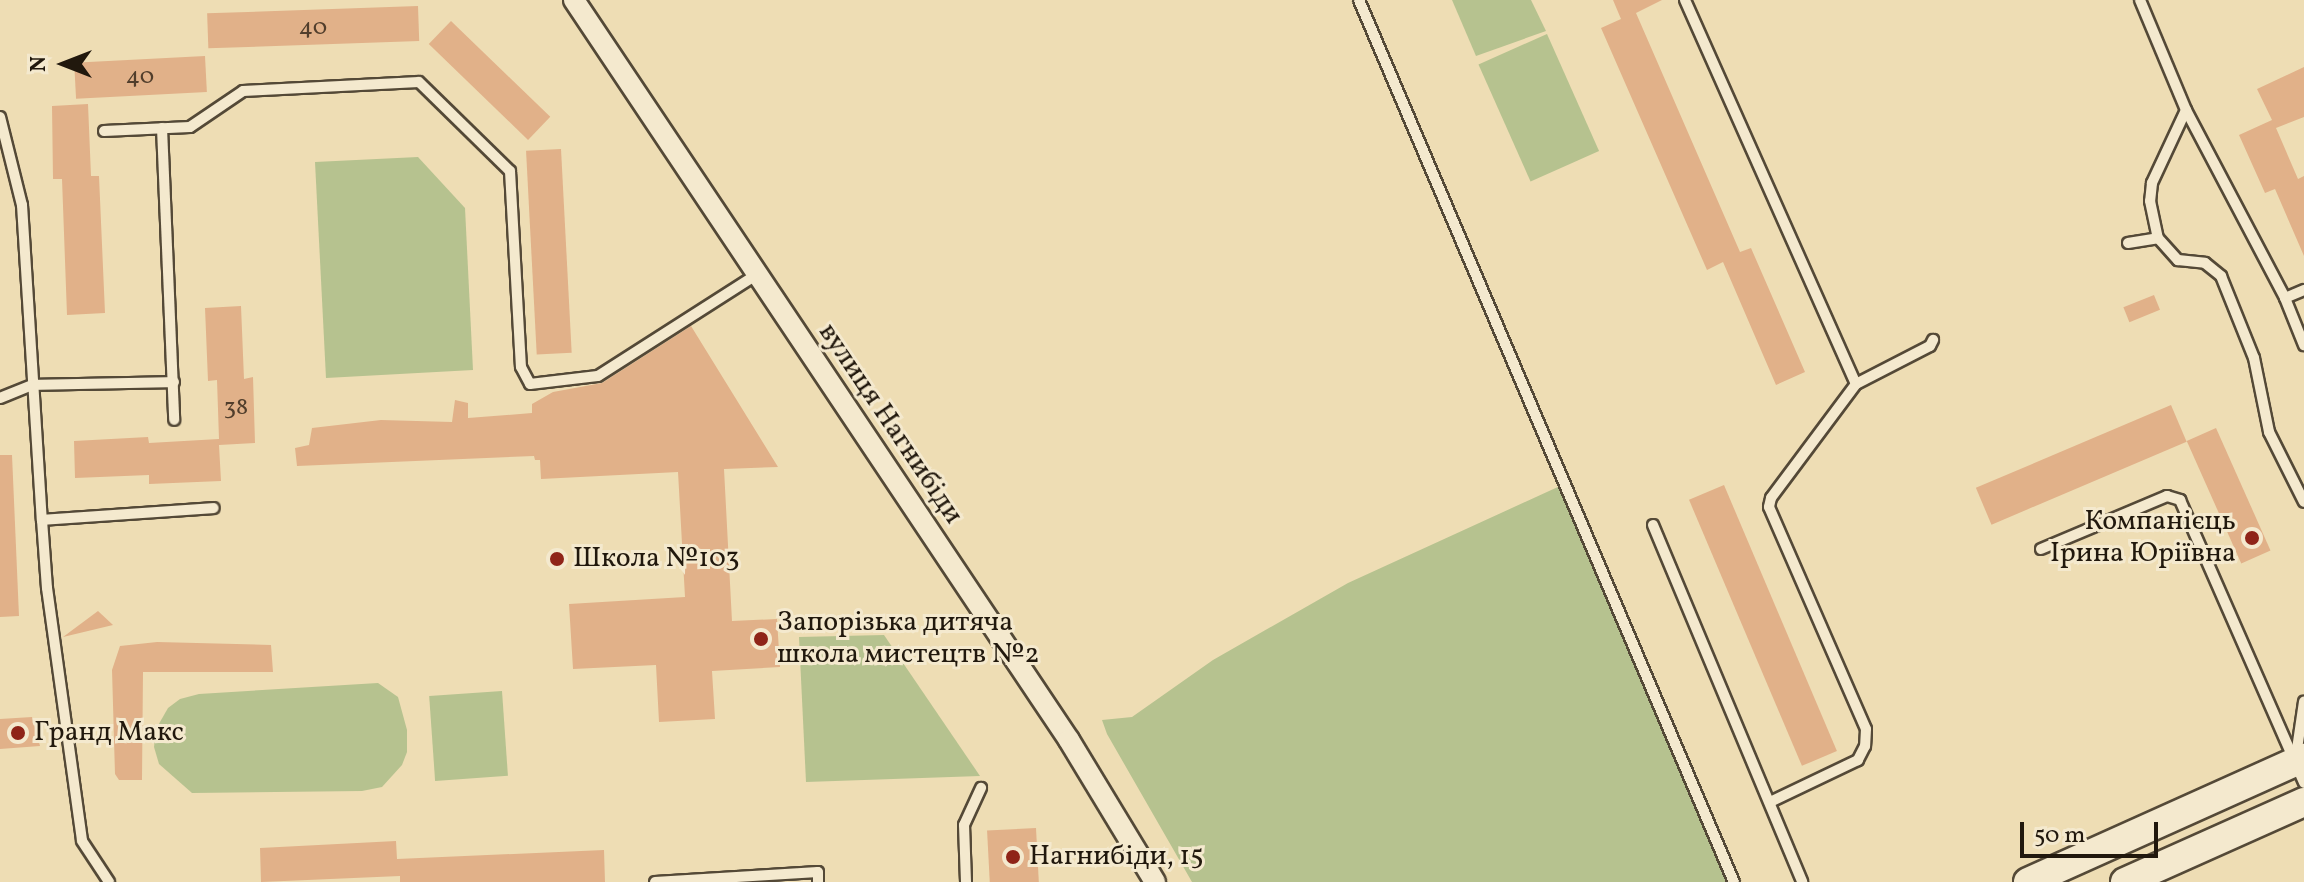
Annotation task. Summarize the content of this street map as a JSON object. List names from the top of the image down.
{
  "streets": {
    "street": ["вулиця Нагнибіди"]
  },
  "places": [
    "Компанієць Ірина Юріївна",
    "Школа №103",
    "Запорізька дитяча школа мистецтв №2",
    "Гранд Макс",
    "Нагнибіди, 15"
  ],
  "house_numbers": ["40", "40", "38"],
  "scale_bar": "50 m",
  "north": "left"
}
